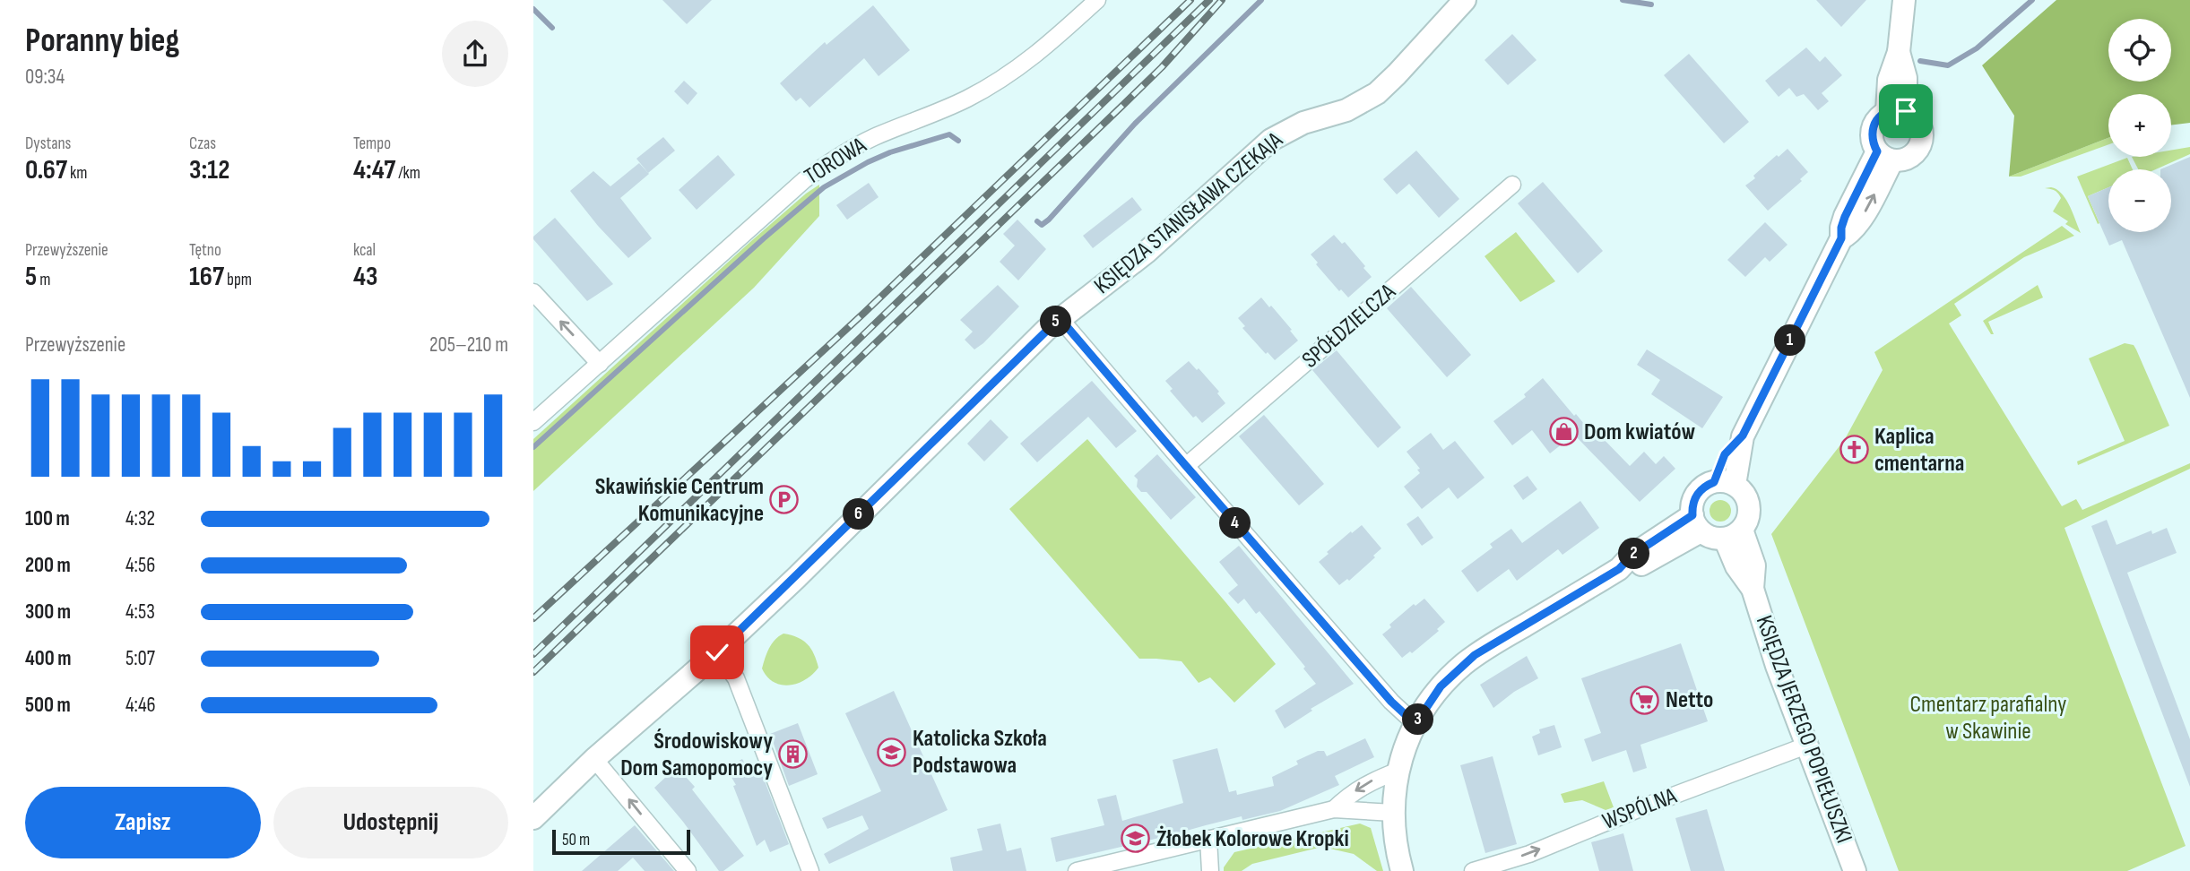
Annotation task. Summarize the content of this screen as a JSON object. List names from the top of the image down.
{
  "streets": {
    "street": [
      "TOROWA",
      "KSIĘDZA STANISŁAWA CZEKAJA",
      "SPÓŁDZIELCZA",
      "KSIĘDZA JERZEGO POPIEŁUSZKI",
      "WSPÓLNA"
    ]
  },
  "crossings": [
    ["KSIĘDZA JERZEGO POPIEŁUSZKI", "WSPÓLNA"]
  ],
  "one_way": ["WSPÓLNA"],
  "parks": ["Cmentarz parafialny w Skawinie"],
  "places": {
    "shop": ["Dom kwiatów"],
    "church": ["Kaplica cmentarna"],
    "parking": ["Skawińskie Centrum Komunikacyjne"],
    "supermarket": ["Netto"],
    "school or university": ["Katolicka Szkoła Podstawowa", "Żłobek Kolorowe Kropki"],
    "building": ["Środowiskowy Dom Samopomocy"]
  },
  "scale_bar": "50 m",
  "page": {
    "heading": ["Poranny bieg", "09:34"],
    "map_buttons": ["+", "−"],
    "stats": [
      ["Dystans", "0.67 km"],
      ["Czas", "3:12"],
      ["Tempo", "4:47 /km"],
      ["Przewyższenie", "5 m"],
      ["Tętno", "167 bpm"],
      ["kcal", "43"]
    ],
    "pins": [
      "5",
      "1",
      "6",
      "4",
      "2",
      "3"
    ],
    "chart": ["Przewyższenie", "205–210 m"],
    "list": [
      {
        "name": "100 m",
        "note": "4:32"
      },
      {
        "name": "200 m",
        "note": "4:56"
      },
      {
        "name": "300 m",
        "note": "4:53"
      },
      {
        "name": "400 m",
        "note": "5:07"
      },
      {
        "name": "500 m",
        "note": "4:46"
      }
    ],
    "buttons": ["Zapisz", "Udostępnij"],
    "scale": "50 m"
  }
}
